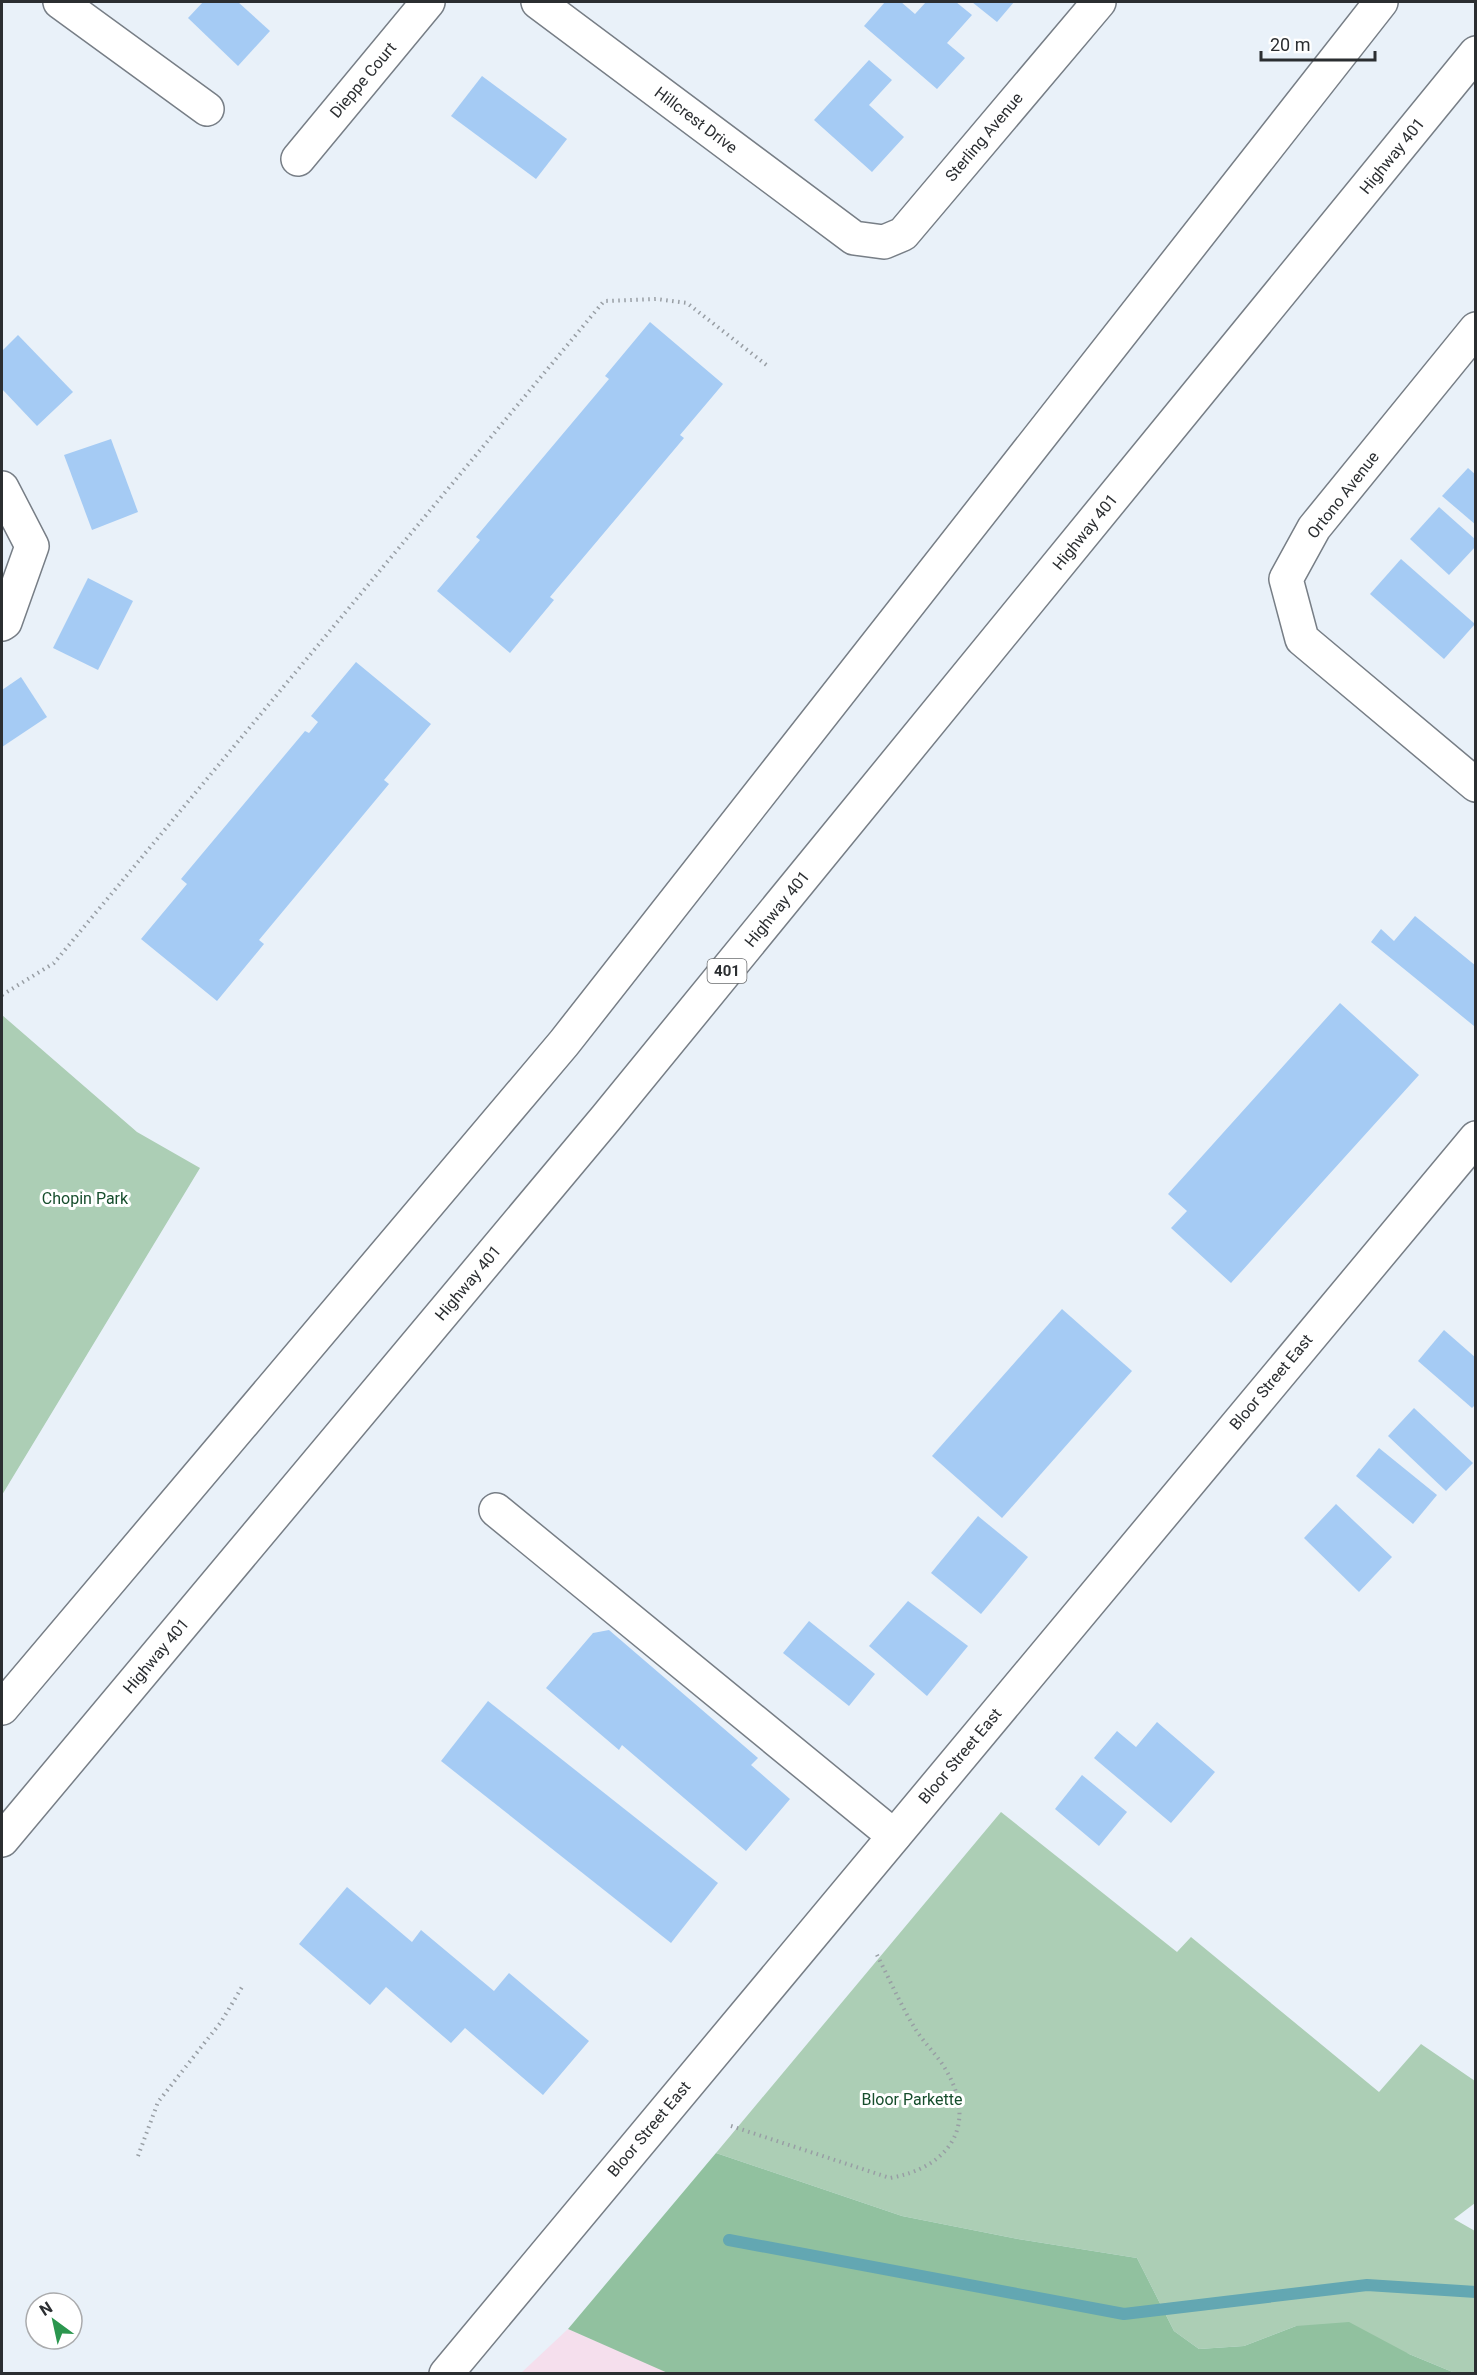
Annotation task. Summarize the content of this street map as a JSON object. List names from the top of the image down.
{
  "streets": {
    "main road": [
      "Dieppe Court",
      "Hillcrest Drive",
      "Sterling Avenue",
      "Highway 401",
      "Ortono Avenue",
      "401",
      "Bloor Street East"
    ]
  },
  "crossings": [
    ["Hillcrest Drive", "Sterling Avenue"]
  ],
  "parks": ["Chopin Park", "Bloor Parkette"],
  "scale_bar": "20 m",
  "north": "top left"
}
